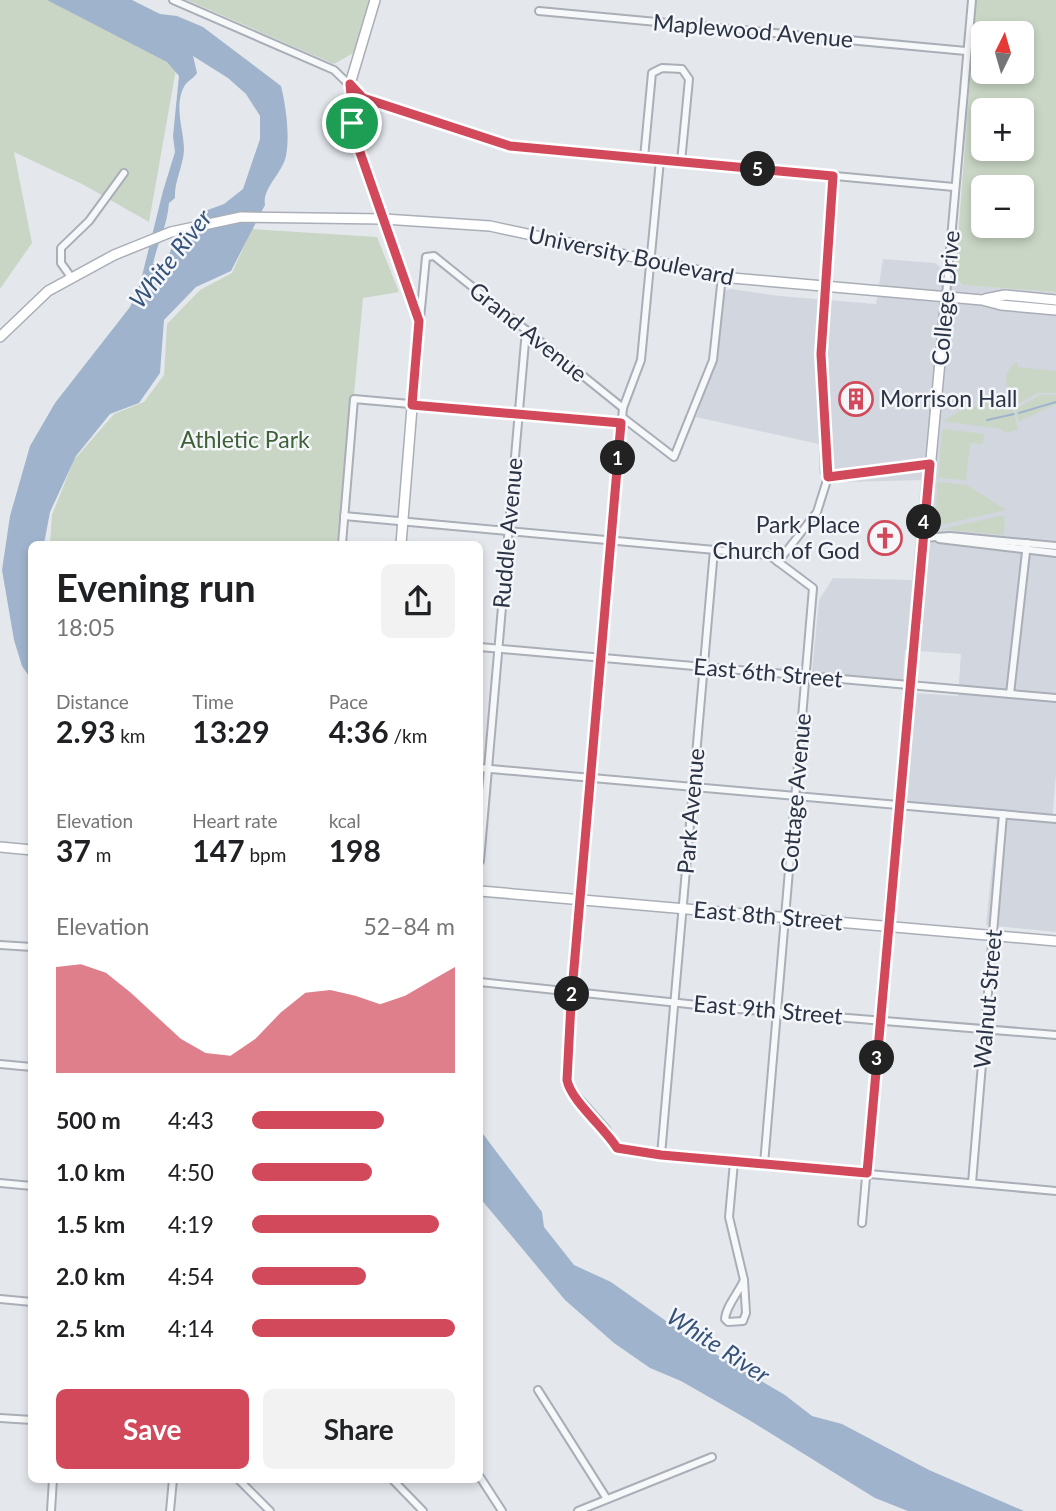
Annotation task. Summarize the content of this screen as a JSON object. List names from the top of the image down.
{
  "streets": {
    "main road": ["University Boulevard", "College Drive", "East 8th Street"],
    "street": [
      "Maplewood Avenue",
      "Grand Avenue",
      "Ruddle Avenue",
      "East 6th Street",
      "Cottage Avenue",
      "Park Avenue",
      "Walnut Street",
      "East 9th Street"
    ]
  },
  "crossings": [
    ["Maplewood Avenue", "College Drive"],
    ["University Boulevard", "College Drive"],
    ["College Drive", "East 6th Street"],
    ["College Drive", "East 8th Street"],
    ["College Drive", "East 9th Street"],
    ["Grand Avenue", "Ruddle Avenue"],
    ["Ruddle Avenue", "East 6th Street"],
    ["East 6th Street", "Cottage Avenue"],
    ["East 6th Street", "Park Avenue"],
    ["Cottage Avenue", "East 8th Street"],
    ["Cottage Avenue", "East 9th Street"],
    ["Park Avenue", "East 8th Street"],
    ["Park Avenue", "East 9th Street"],
    ["East 8th Street", "Walnut Street"],
    ["Walnut Street", "East 9th Street"]
  ],
  "water": ["White River"],
  "parks": ["Athletic Park"],
  "places": {
    "building": ["Morrison Hall"],
    "church": ["Park Place Church of God"]
  },
  "north": "top",
  "page": {
    "map_buttons": ["+", "−"],
    "pins": [
      "5",
      "1",
      "4",
      "2",
      "3"
    ],
    "heading": ["Evening run", "18:05"],
    "stats": [
      ["Distance", "2.93 km"],
      ["Time", "13:29"],
      ["Pace", "4:36 /km"],
      ["Elevation", "37 m"],
      ["Heart rate", "147 bpm"],
      ["kcal", "198"]
    ],
    "chart": ["Elevation", "52–84 m"],
    "list": [
      {
        "name": "500 m",
        "note": "4:43"
      },
      {
        "name": "1.0 km",
        "note": "4:50"
      },
      {
        "name": "1.5 km",
        "note": "4:19"
      },
      {
        "name": "2.0 km",
        "note": "4:54"
      },
      {
        "name": "2.5 km",
        "note": "4:14"
      }
    ],
    "buttons": ["Save", "Share"]
  }
}
